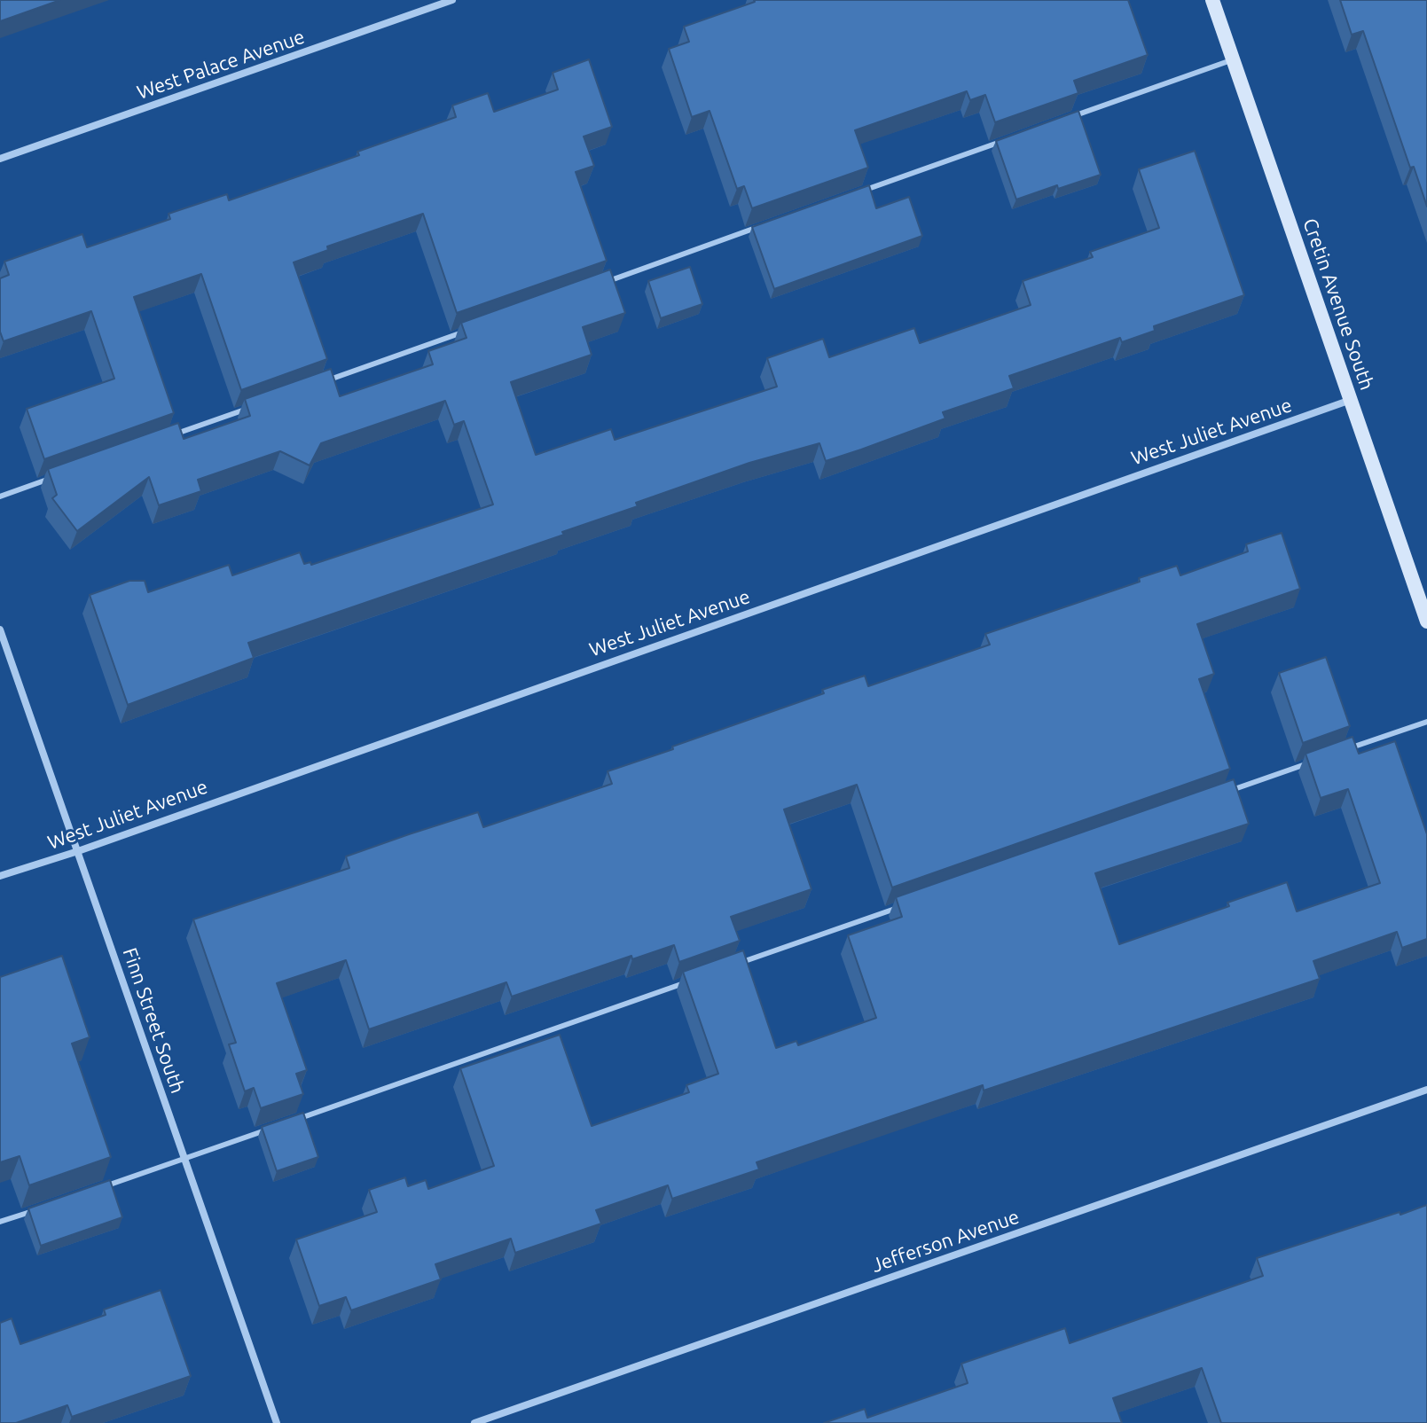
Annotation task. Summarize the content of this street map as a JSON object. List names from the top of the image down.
{
  "streets": {
    "main road": ["Cretin Avenue South"],
    "street": [
      "West Palace Avenue",
      "West Juliet Avenue",
      "Finn Street South",
      "Jefferson Avenue"
    ]
  },
  "crossings": [
    ["Cretin Avenue South", "West Juliet Avenue"],
    ["West Juliet Avenue", "Finn Street South"]
  ]
}
